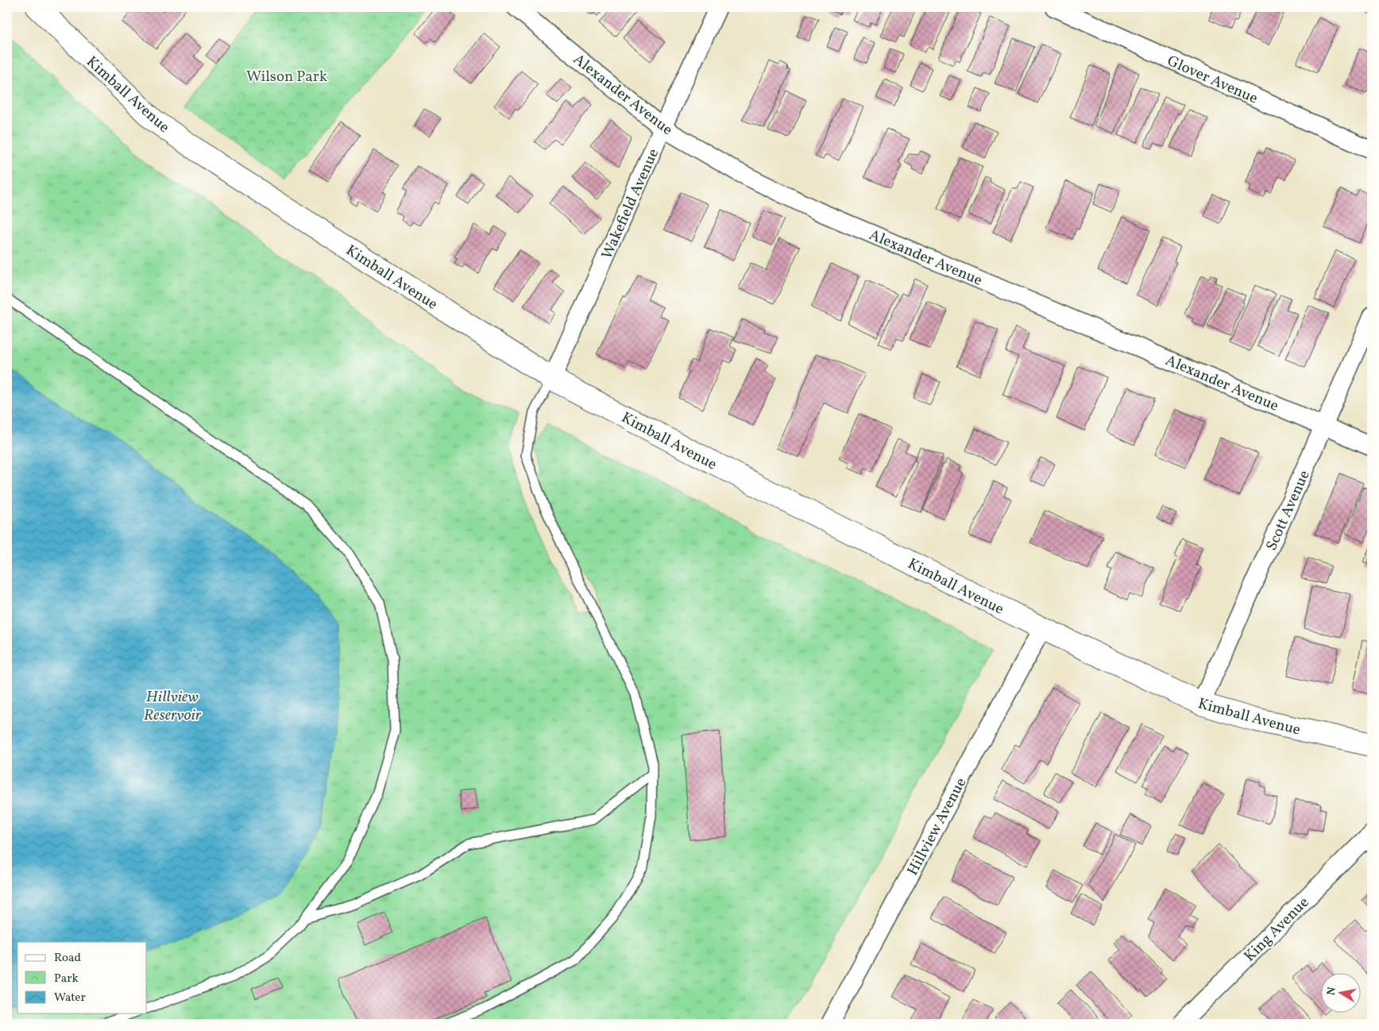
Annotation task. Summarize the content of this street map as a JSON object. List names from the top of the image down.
{
  "streets": {
    "street": [
      "Glover Avenue",
      "Kimball Avenue",
      "Alexander Avenue",
      "Wakefield Avenue",
      "Scott Avenue",
      "Hillview Avenue",
      "King Avenue"
    ]
  },
  "crossings": [
    ["Kimball Avenue", "Wakefield Avenue"],
    ["Kimball Avenue", "Scott Avenue"],
    ["Kimball Avenue", "Hillview Avenue"],
    ["Alexander Avenue", "Wakefield Avenue"],
    ["Alexander Avenue", "Scott Avenue"]
  ],
  "water": ["Hillview Reservoir"],
  "parks": ["Wilson Park"],
  "legend": ["Road", "Park", "Water"],
  "north": "left"
}
